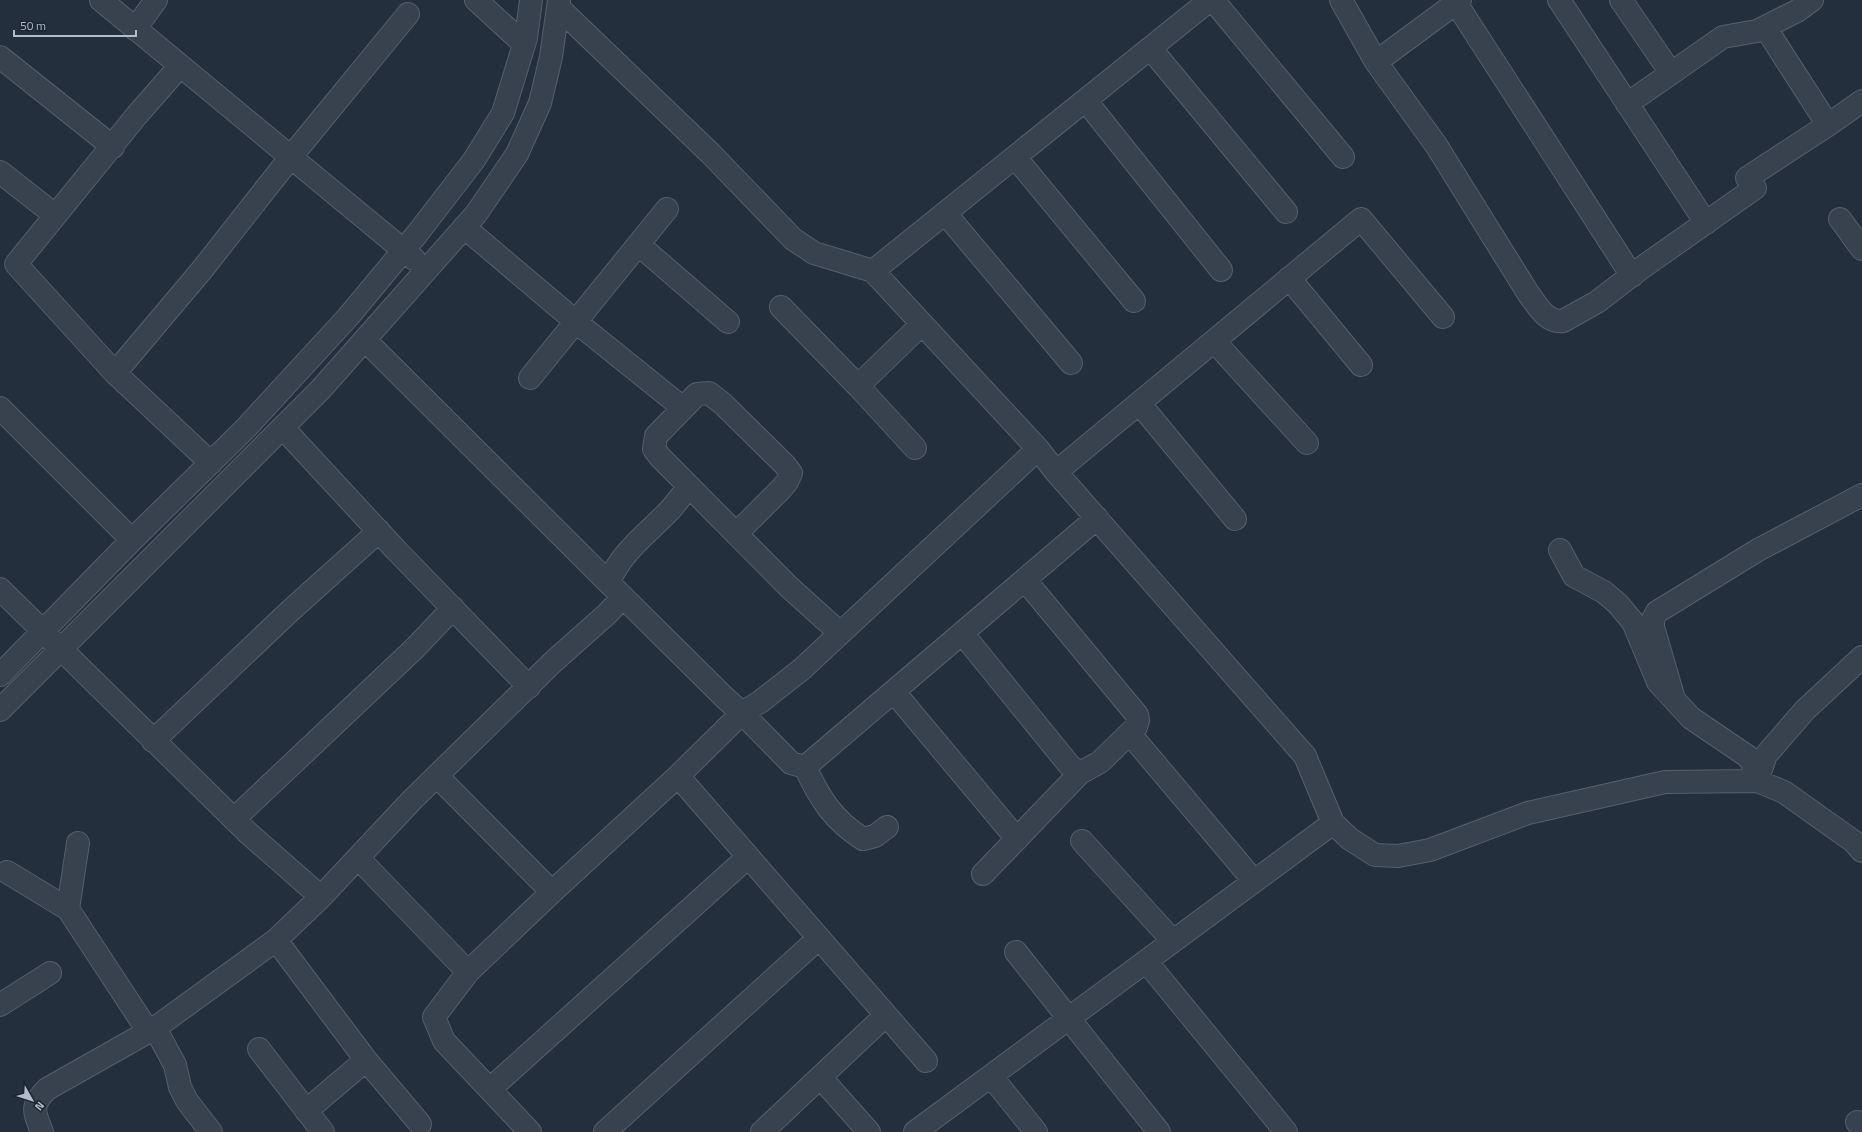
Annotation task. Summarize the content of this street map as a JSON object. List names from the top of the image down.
{
  "scale_bar": "50 m",
  "north": "bottom right"
}
